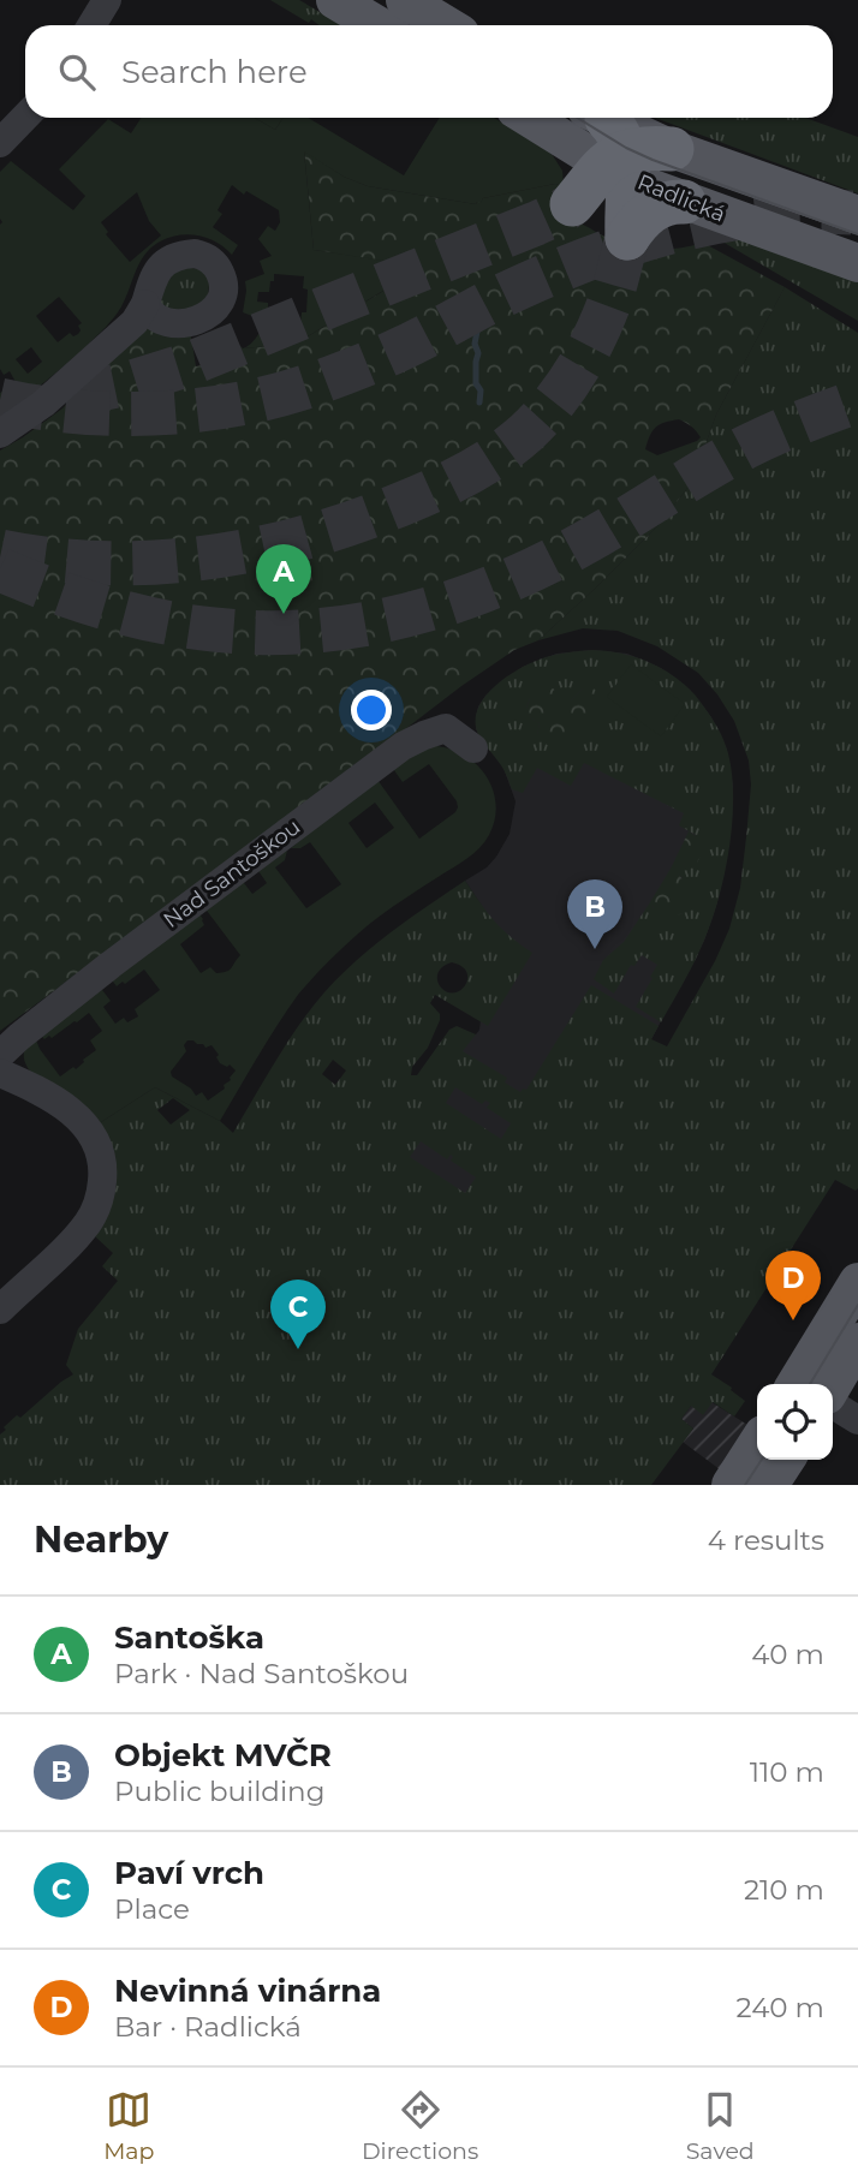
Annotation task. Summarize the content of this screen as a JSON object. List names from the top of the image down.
{
  "streets": {
    "main road": ["Radlická"],
    "street": ["Nad Santoškou"]
  },
  "page": {
    "search": "Search here",
    "pins": [
      "A",
      "B",
      "D",
      "C"
    ],
    "heading": ["Nearby", "4 results"],
    "list": [
      {
        "mark": "A",
        "name": "Santoška",
        "note": "Park · Nad Santoškou",
        "value": "40 m"
      },
      {
        "mark": "B",
        "name": "Objekt MVČR",
        "note": "Public building",
        "value": "110 m"
      },
      {
        "mark": "C",
        "name": "Paví vrch",
        "note": "Place",
        "value": "210 m"
      },
      {
        "mark": "D",
        "name": "Nevinná vinárna",
        "note": "Bar · Radlická",
        "value": "240 m"
      }
    ],
    "nav": ["Map", "Directions", "Saved"]
  }
}
